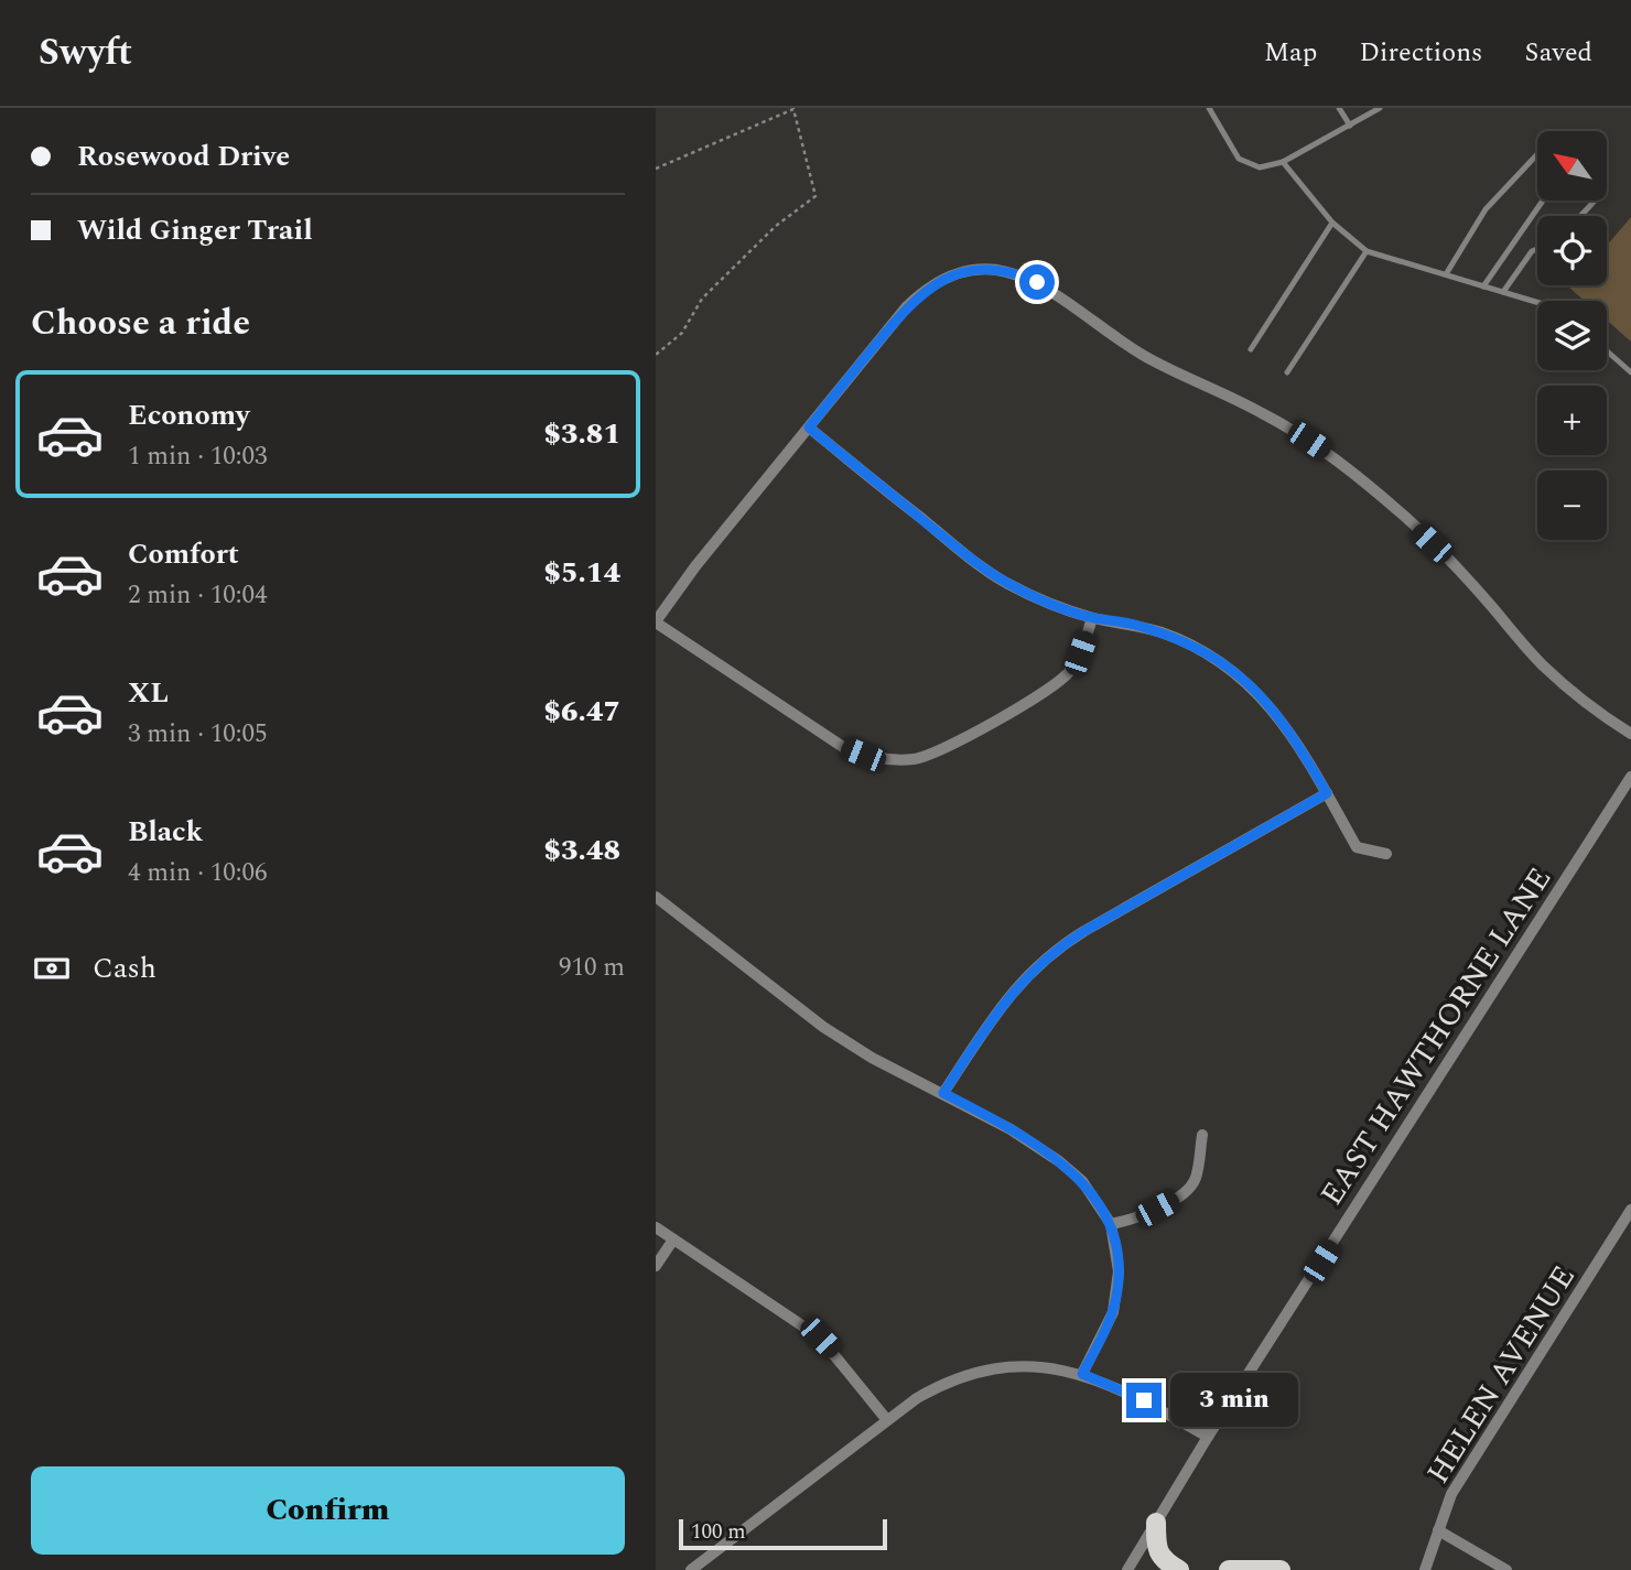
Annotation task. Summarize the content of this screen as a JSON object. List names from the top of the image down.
{
  "streets": {
    "street": ["EAST HAWTHORNE LANE", "HELEN AVENUE"]
  },
  "scale_bar": "100 m",
  "north": "top left",
  "page": {
    "header": "Swyft",
    "nav": ["Map", "Directions", "Saved"],
    "banner": ["Rosewood Drive", "Wild Ginger Trail"],
    "map_buttons": ["+", "−"],
    "heading": "Choose a ride",
    "list": [
      {
        "name": "Economy",
        "note": "1 min · 10:03",
        "value": "$3.81"
      },
      {
        "name": "Comfort",
        "note": "2 min · 10:04",
        "value": "$5.14"
      },
      {
        "name": "XL",
        "note": "3 min · 10:05",
        "value": "$6.47"
      },
      {
        "name": "Black",
        "note": "4 min · 10:06",
        "value": "$3.48"
      }
    ],
    "pay": ["Cash", "910 m"],
    "bubble": "3 min",
    "buttons": "Confirm",
    "scale": "100 m"
  }
}
